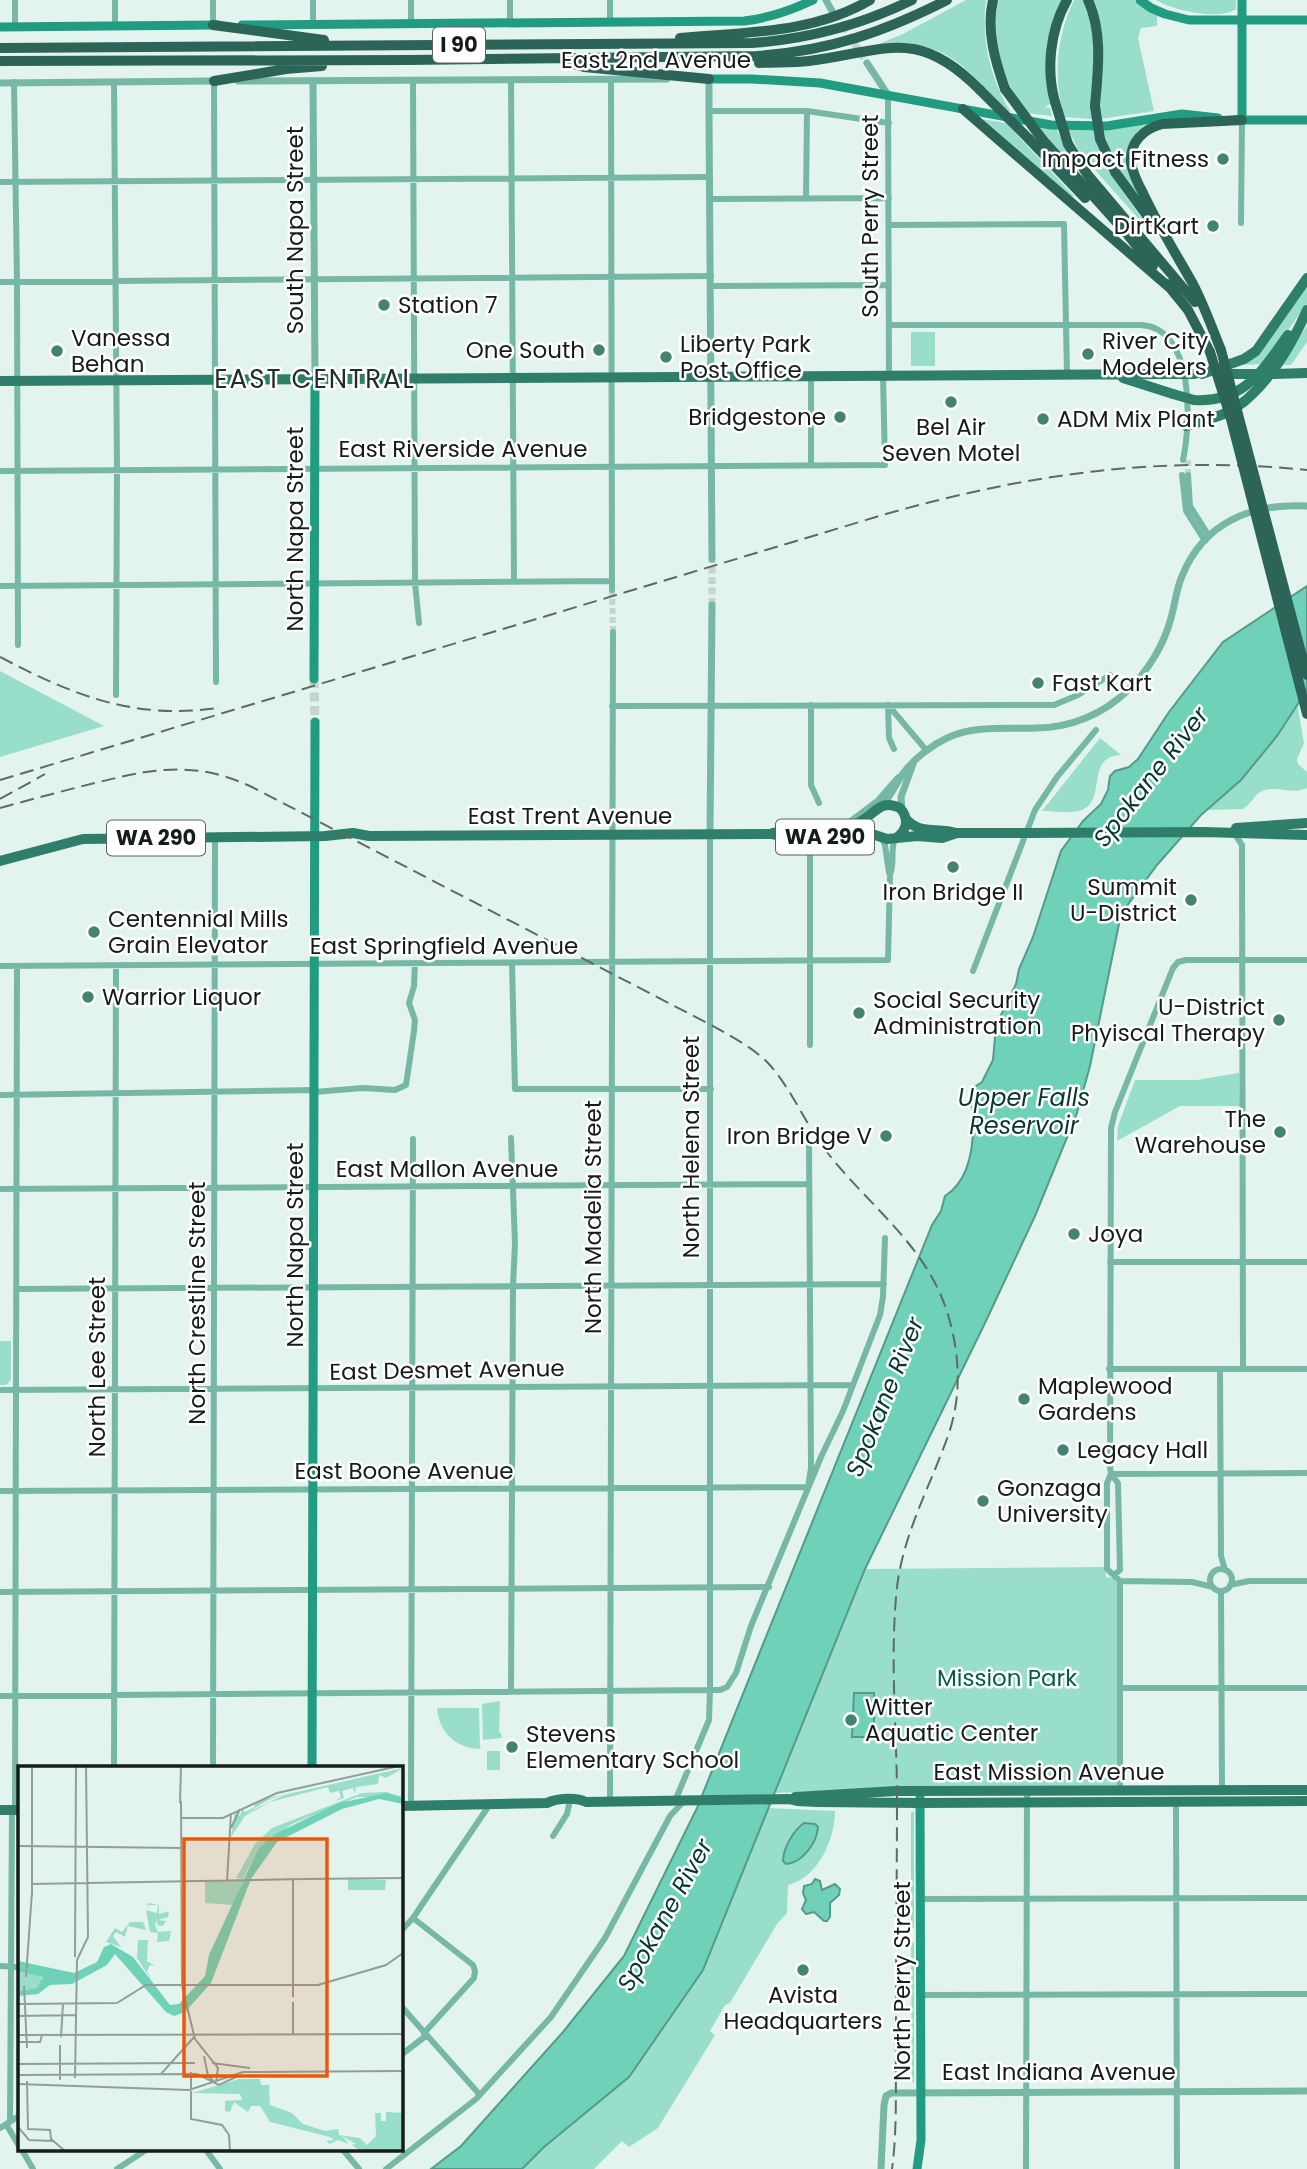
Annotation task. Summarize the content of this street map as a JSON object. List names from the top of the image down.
{
  "streets": {
    "highway": ["I 90"],
    "main road": [
      "East 2nd Avenue",
      "North Napa Street",
      "East Trent Avenue",
      "WA 290",
      "East Mission Avenue",
      "North Perry Street"
    ],
    "street": [
      "South Perry Street",
      "South Napa Street",
      "East Riverside Avenue",
      "East Springfield Avenue",
      "North Helena Street",
      "East Mallon Avenue",
      "North Madelia Street",
      "North Crestline Street",
      "North Lee Street",
      "East Desmet Avenue",
      "East Boone Avenue",
      "East Indiana Avenue"
    ]
  },
  "crossings": [
    ["East 2nd Avenue", "South Perry Street"],
    ["East 2nd Avenue", "South Napa Street"],
    ["South Perry Street", "East Riverside Avenue"],
    ["South Napa Street", "North Napa Street"],
    ["East Riverside Avenue", "North Napa Street"],
    ["North Napa Street", "East Trent Avenue"],
    ["North Napa Street", "East Springfield Avenue"],
    ["North Napa Street", "East Mallon Avenue"],
    ["North Napa Street", "East Desmet Avenue"],
    ["North Napa Street", "East Boone Avenue"],
    ["East Trent Avenue", "WA 290"],
    ["East Trent Avenue", "North Helena Street"],
    ["East Trent Avenue", "North Madelia Street"],
    ["East Trent Avenue", "North Crestline Street"],
    ["East Springfield Avenue", "North Helena Street"],
    ["East Springfield Avenue", "North Madelia Street"],
    ["East Springfield Avenue", "North Crestline Street"],
    ["East Springfield Avenue", "North Lee Street"],
    ["North Helena Street", "East Mallon Avenue"],
    ["North Helena Street", "East Desmet Avenue"],
    ["North Helena Street", "East Boone Avenue"],
    ["North Helena Street", "East Mission Avenue"],
    ["East Mallon Avenue", "North Madelia Street"],
    ["East Mallon Avenue", "North Crestline Street"],
    ["East Mallon Avenue", "North Lee Street"],
    ["North Madelia Street", "East Desmet Avenue"],
    ["North Madelia Street", "East Boone Avenue"],
    ["North Madelia Street", "East Mission Avenue"],
    ["North Crestline Street", "East Desmet Avenue"],
    ["North Crestline Street", "East Boone Avenue"],
    ["North Lee Street", "East Desmet Avenue"],
    ["North Lee Street", "East Boone Avenue"],
    ["East Mission Avenue", "North Perry Street"],
    ["North Perry Street", "East Indiana Avenue"]
  ],
  "districts": ["EAST CENTRAL"],
  "water": ["Spokane River", "Upper Falls Reservoir"],
  "parks": ["Mission Park"],
  "places": [
    "Impact Fitness",
    "DirtKart",
    "Station 7",
    "One South",
    "Vanessa Behan",
    "River City Modelers",
    "Liberty Park Post Office",
    "Bel Air Seven Motel",
    "Bridgestone",
    "ADM Mix Plant",
    "Fast Kart",
    "Iron Bridge II",
    "Summit U-District",
    "Centennial Mills Grain Elevator",
    "Warrior Liquor",
    "Social Security Administration",
    "U-District Phyiscal Therapy",
    "The Warehouse",
    "Iron Bridge V",
    "Joya",
    "Maplewood Gardens",
    "Legacy Hall",
    "Gonzaga University",
    "Witter Aquatic Center",
    "Stevens Elementary School",
    "Avista Headquarters"
  ]
}
